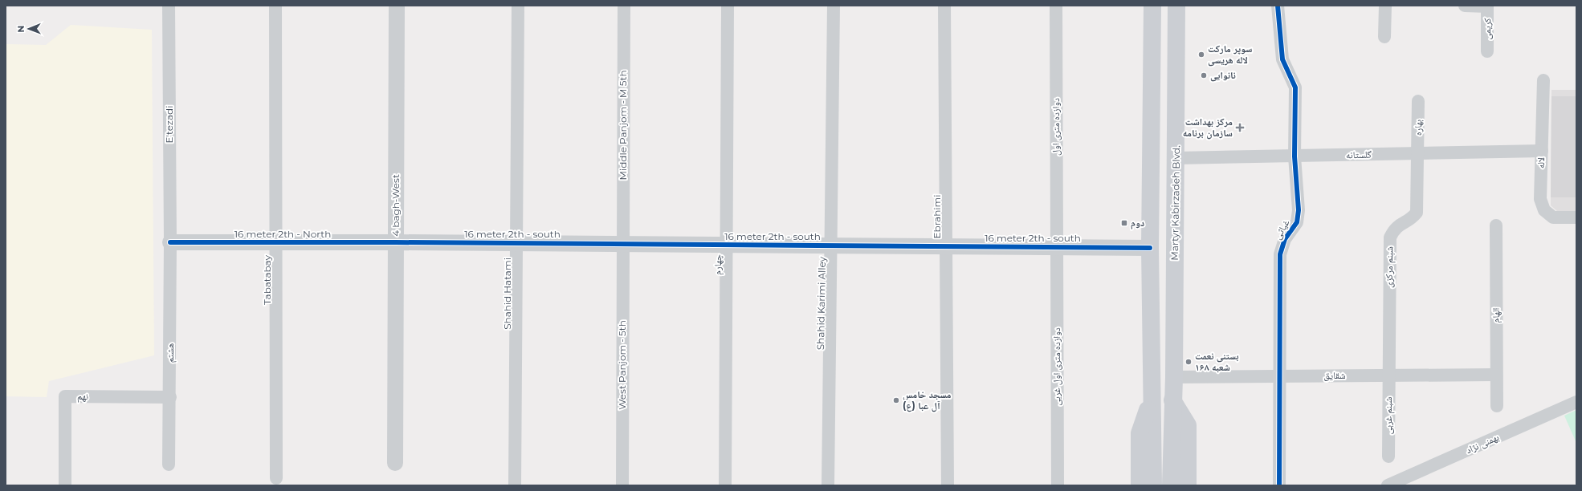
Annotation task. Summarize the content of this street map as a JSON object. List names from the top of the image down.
{
  "streets": {
    "main road": ["Martyr Kabirzadeh Blvd."],
    "street": [
      "کریمی",
      "E'tezadi",
      "Middle Panjom - M 5th",
      "دوازده متری اول",
      "بهاره",
      "گلستانه",
      "لاله",
      "4 bagh-West",
      "Ebrahimi",
      "غیاثی",
      "16 meter 2th - North",
      "16 meter 2th - south",
      "چهارم",
      "شبنم مرکزی",
      "Tabatabay",
      "Shahid Hatami",
      "Shahid Karimi Alley",
      "الهام",
      "هشتم",
      "West Panjom - 5th",
      "دوازده متری اول غربی",
      "شقایق",
      "نهم",
      "شبنم غربی",
      "بهمنی نژاد"
    ]
  },
  "crossings": [
    ["E'tezadi", "16 meter 2th - North"],
    ["E'tezadi", "هشتم"],
    ["Middle Panjom - M 5th", "16 meter 2th - south"],
    ["Middle Panjom - M 5th", "West Panjom - 5th"],
    ["دوازده متری اول", "16 meter 2th - south"],
    ["دوازده متری اول", "دوازده متری اول غربی"],
    ["بهاره", "گلستانه"],
    ["بهاره", "شبنم مرکزی"],
    ["گلستانه", "لاله"],
    ["گلستانه", "Martyr Kabirzadeh Blvd."],
    ["گلستانه", "غیاثی"],
    ["گلستانه", "شبنم مرکزی"],
    ["Martyr Kabirzadeh Blvd.", "شقایق"],
    ["4 bagh-West", "16 meter 2th - North"],
    ["4 bagh-West", "16 meter 2th - south"],
    ["Ebrahimi", "16 meter 2th - south"],
    ["غیاثی", "شقایق"],
    ["16 meter 2th - North", "16 meter 2th - south"],
    ["16 meter 2th - North", "Tabatabay"],
    ["16 meter 2th - North", "هشتم"],
    ["16 meter 2th - south", "چهارم"],
    ["16 meter 2th - south", "Shahid Hatami"],
    ["16 meter 2th - south", "Shahid Karimi Alley"],
    ["16 meter 2th - south", "West Panjom - 5th"],
    ["16 meter 2th - south", "دوازده متری اول غربی"],
    ["شبنم مرکزی", "شقایق"],
    ["شبنم مرکزی", "شبنم غربی"],
    ["الهام", "شقایق"],
    ["هشتم", "نهم"],
    ["شقایق", "شبنم غربی"]
  ],
  "places": {
    "other": [
      "سوپر مارکت لاله هریسی",
      "نانوایی",
      "بستنی نعمت شعبه ۱۶۸",
      "مسجد خامس آل عبا (ع)"
    ],
    "health": ["مرکز بهداشت سازمان برنامه"],
    "transit": ["دوم"]
  },
  "north": "left"
}
